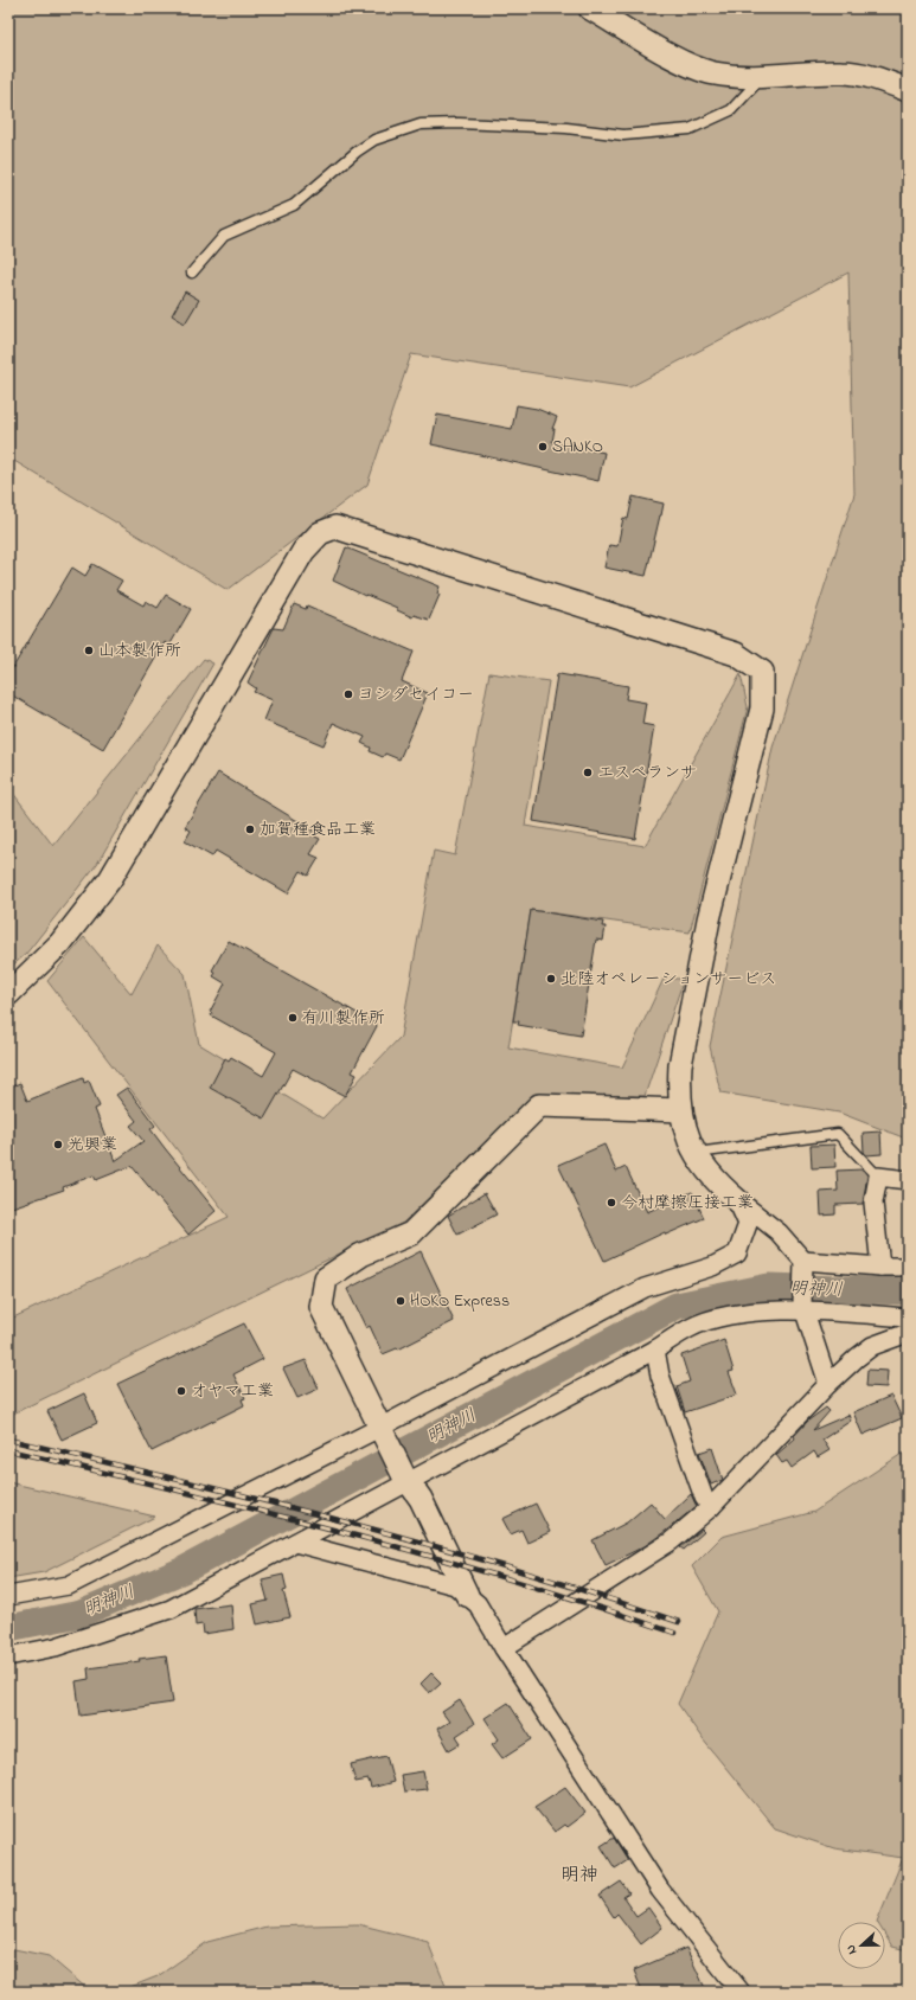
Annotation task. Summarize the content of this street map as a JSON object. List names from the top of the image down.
{
  "districts": ["明神"],
  "water": ["明神川"],
  "places": [
    "SANKO",
    "山本製作所",
    "ヨシダセイコー",
    "エスペランサ",
    "加賀種食品工業",
    "北陸オペレーションサービス",
    "有川製作所",
    "光興業",
    "今村摩擦圧接工業",
    "HOKO Express",
    "オヤマ工業"
  ],
  "north": "left"
}
